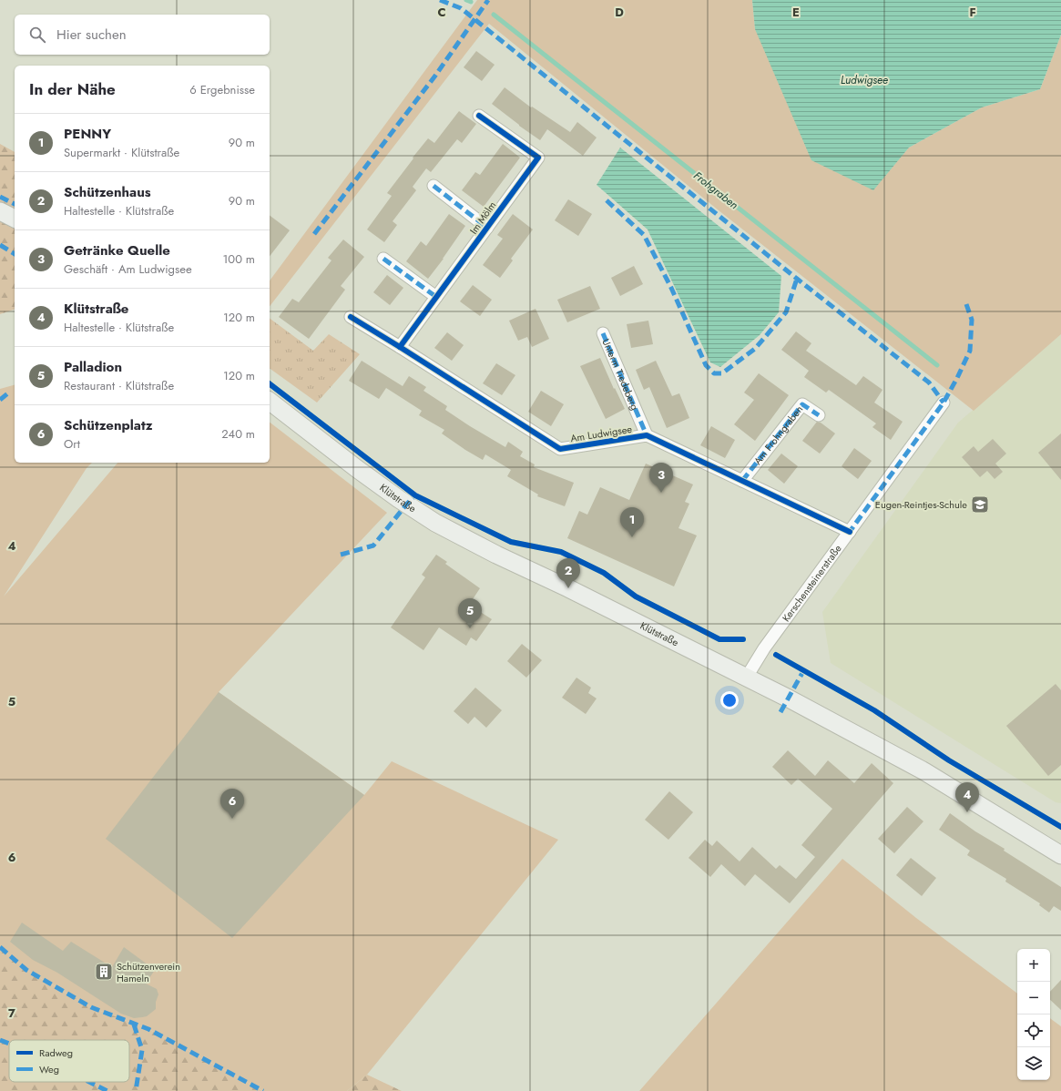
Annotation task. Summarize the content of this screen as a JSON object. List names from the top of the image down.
{
  "streets": {
    "main road": ["Klütstraße"],
    "street": [
      "Im Mölm",
      "Unterm Tiedeberg",
      "Am Ludwigsee",
      "Am Frohngraben",
      "Kerschensteinerstraße"
    ]
  },
  "crossings": [
    ["Im Mölm", "Am Ludwigsee"],
    ["Unterm Tiedeberg", "Am Ludwigsee"],
    ["Am Ludwigsee", "Am Frohngraben"],
    ["Am Ludwigsee", "Kerschensteinerstraße"],
    ["Klütstraße", "Kerschensteinerstraße"]
  ],
  "water": ["Ludwigsee", "Frohgraben"],
  "places": {
    "school or university": ["Eugen-Reintjes-Schule"],
    "building": ["Schützenverein Hameln"]
  },
  "legend": ["Radweg", "Weg"],
  "page": {
    "search": "Hier suchen",
    "heading": ["In der Nähe", "6 Ergebnisse"],
    "list": [
      {
        "mark": "1",
        "name": "PENNY",
        "note": "Supermarkt · Klütstraße",
        "value": "90 m"
      },
      {
        "mark": "2",
        "name": "Schützenhaus",
        "note": "Haltestelle · Klütstraße",
        "value": "90 m"
      },
      {
        "mark": "3",
        "name": "Getränke Quelle",
        "note": "Geschäft · Am Ludwigsee",
        "value": "100 m"
      },
      {
        "mark": "4",
        "name": "Klütstraße",
        "note": "Haltestelle · Klütstraße",
        "value": "120 m"
      },
      {
        "mark": "5",
        "name": "Palladion",
        "note": "Restaurant · Klütstraße",
        "value": "120 m"
      },
      {
        "mark": "6",
        "name": "Schützenplatz",
        "note": "Ort",
        "value": "240 m"
      }
    ],
    "pins": [
      "3",
      "1",
      "2",
      "5",
      "4",
      "6"
    ],
    "map_buttons": ["+", "−"]
  },
  "grid": {
    "columns": [
      "C",
      "D",
      "E",
      "F"
    ],
    "rows": [
      "4",
      "5",
      "6",
      "7"
    ]
  }
}
